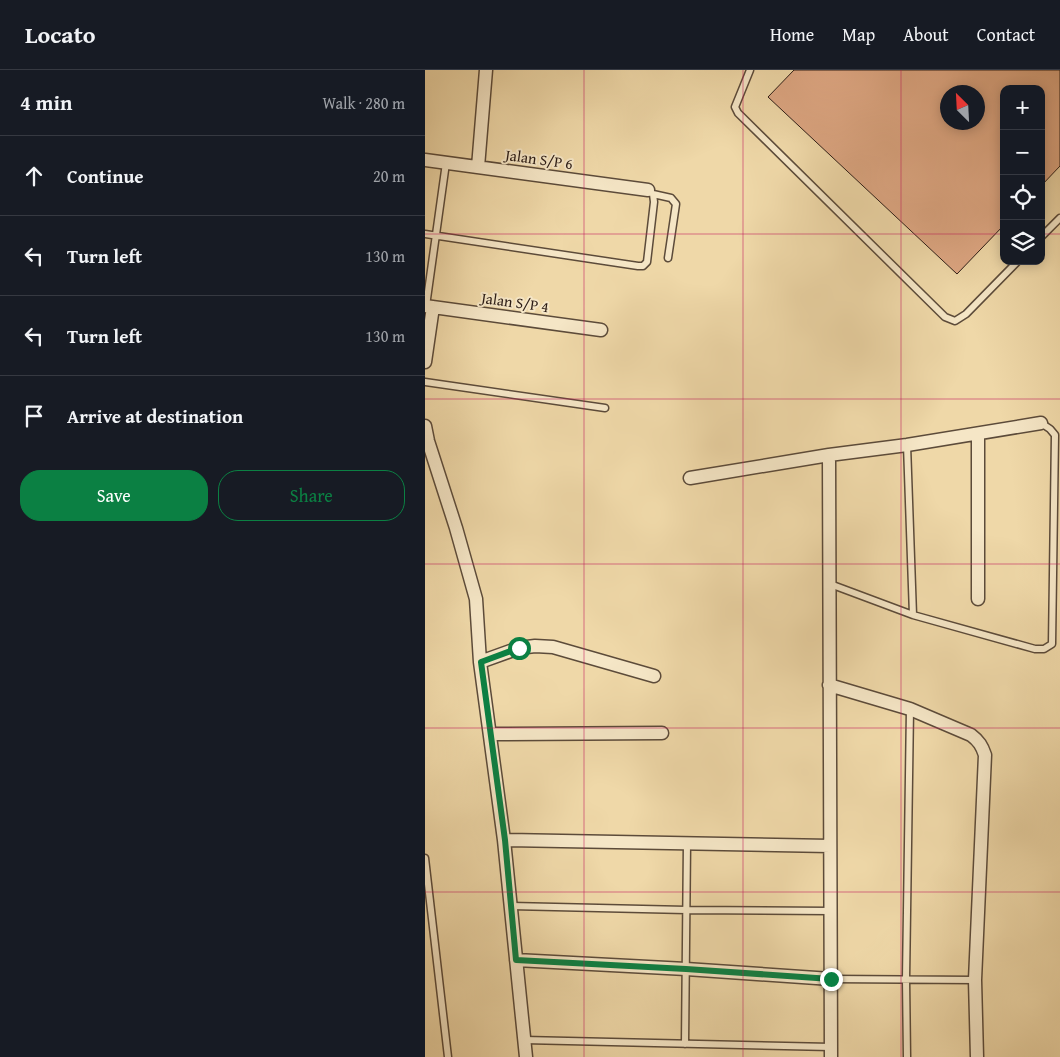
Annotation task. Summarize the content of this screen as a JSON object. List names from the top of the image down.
{
  "streets": {
    "street": ["Jalan S/P 6", "Jalan S/P 4"]
  },
  "north": "top left",
  "page": {
    "header": "Locato",
    "nav": [
      "Home",
      "Map",
      "About",
      "Contact"
    ],
    "heading": ["4 min", "Walk · 280 m"],
    "map_buttons": ["+", "−"],
    "list": [
      ["Continue", "20 m"],
      ["Turn left", "130 m"],
      ["Turn left", "130 m"],
      "Arrive at destination"
    ],
    "buttons": ["Save", "Share"]
  }
}
